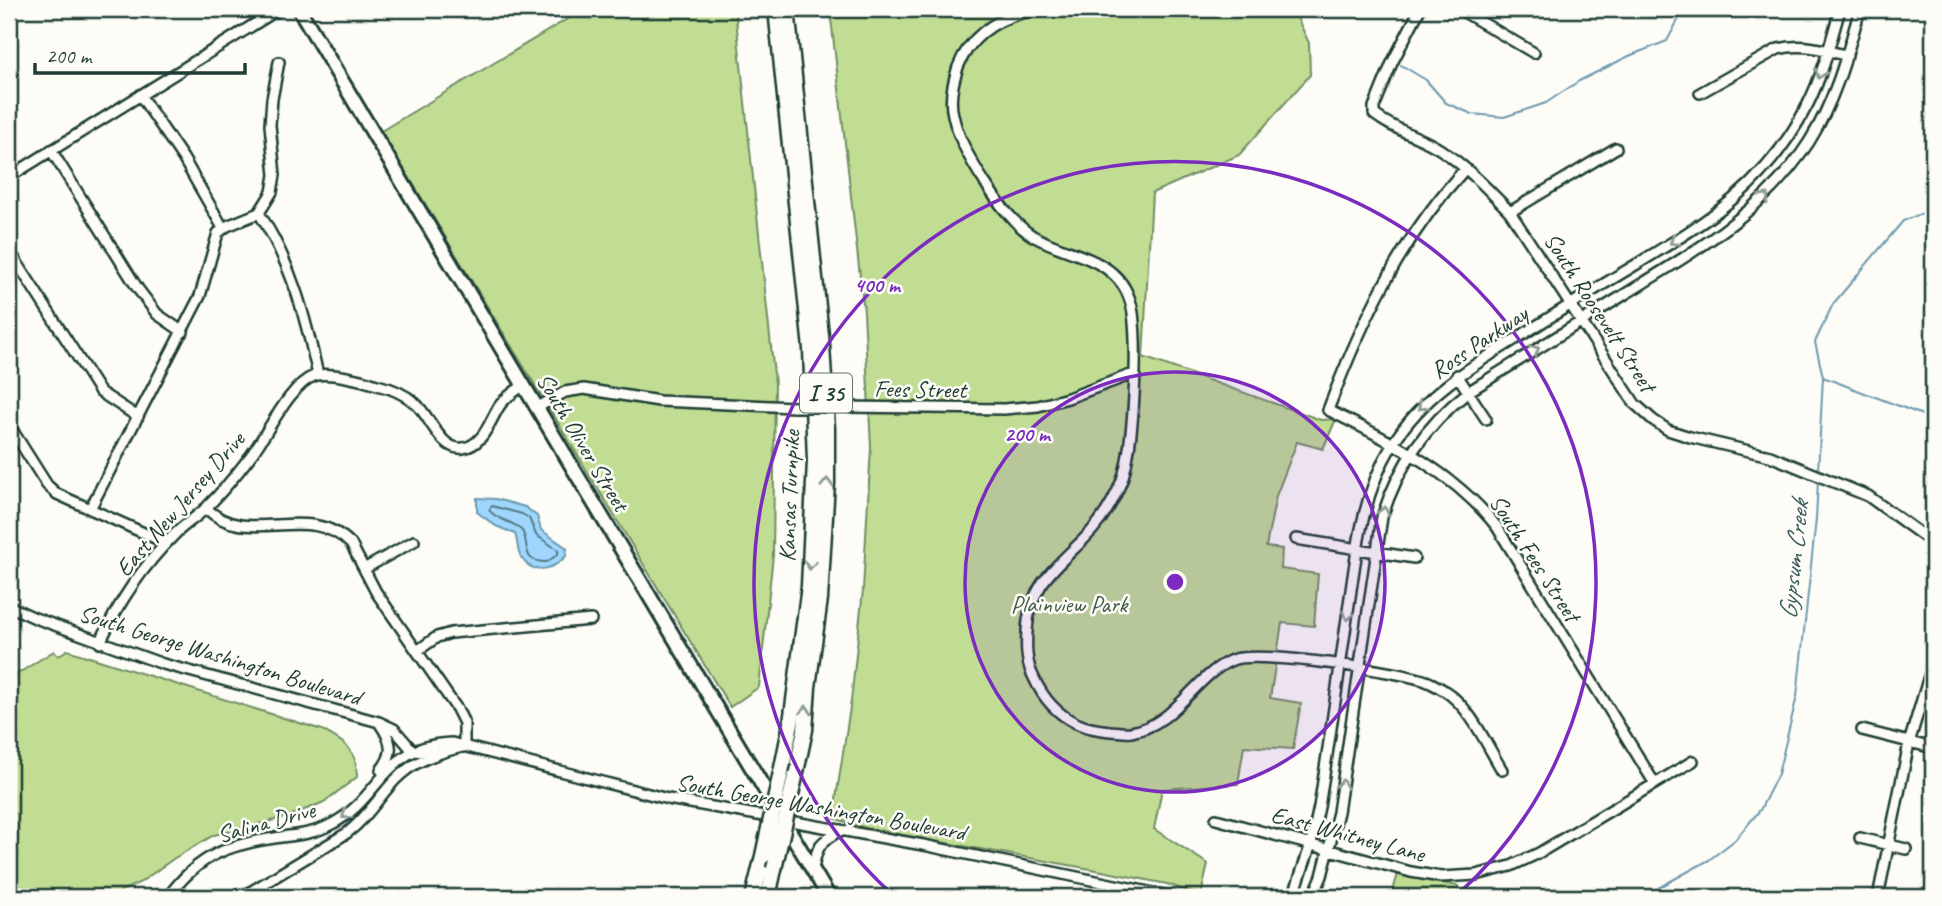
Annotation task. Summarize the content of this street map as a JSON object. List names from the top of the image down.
{
  "streets": {
    "highway": ["I 35", "Kansas Turnpike"],
    "main road": ["South Oliver Street"],
    "street": [
      "South Roosevelt Street",
      "Ross Parkway",
      "Fees Street",
      "East New Jersey Drive",
      "South Fees Street",
      "South George Washington Boulevard",
      "Salina Drive",
      "East Whitney Lane"
    ]
  },
  "crossings": [
    ["South Roosevelt Street", "Ross Parkway"],
    ["South Roosevelt Street", "South Fees Street"],
    ["Ross Parkway", "South Fees Street"],
    ["Ross Parkway", "East Whitney Lane"],
    ["Fees Street", "South Oliver Street"],
    ["South Oliver Street", "South George Washington Boulevard"],
    ["East New Jersey Drive", "South George Washington Boulevard"],
    ["South Fees Street", "East Whitney Lane"],
    ["South George Washington Boulevard", "Salina Drive"]
  ],
  "water": ["Gypsum Creek"],
  "parks": ["Plainview Park"],
  "scale_bar": "200 m",
  "rings": ["400 m", "200 m"]
}
